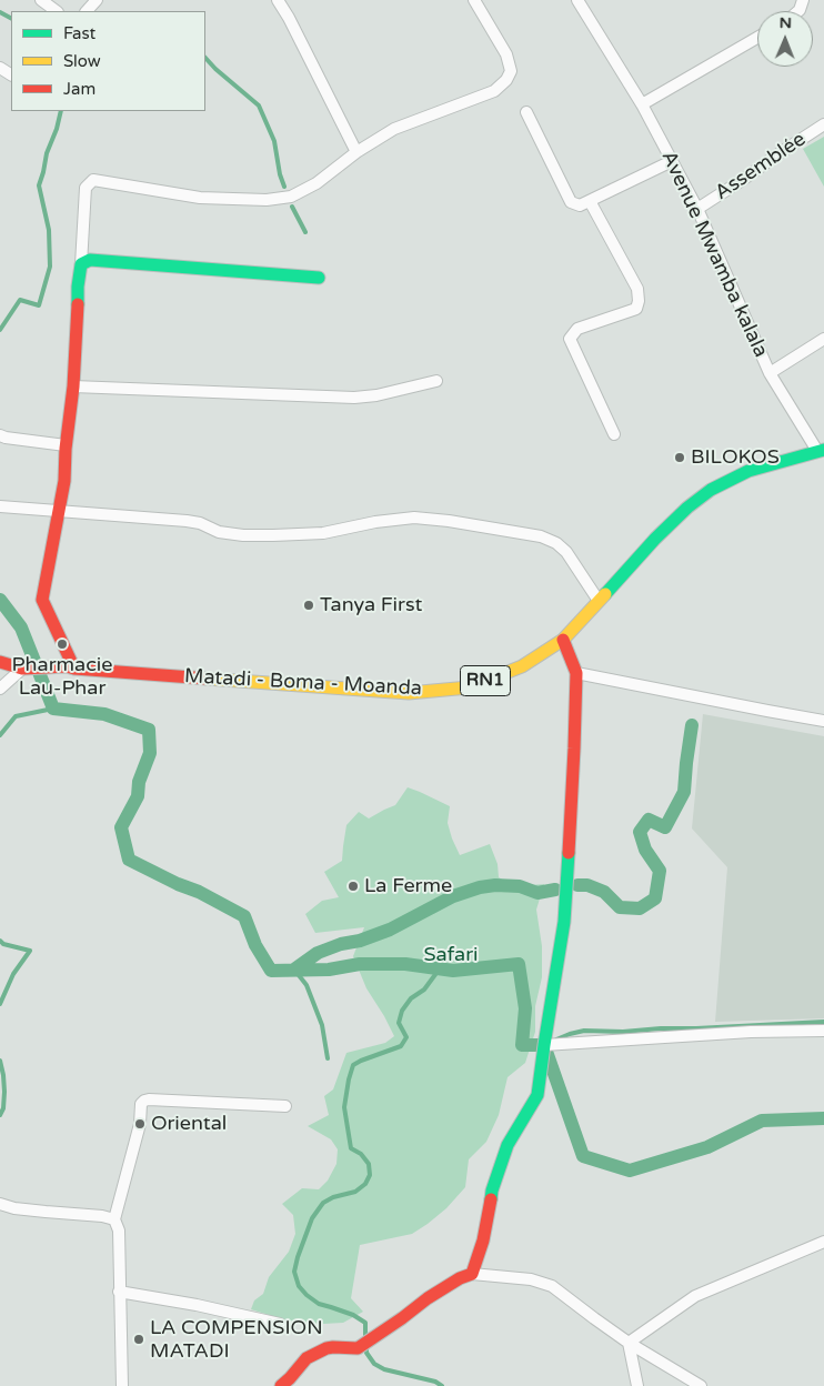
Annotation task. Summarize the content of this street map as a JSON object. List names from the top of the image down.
{
  "streets": {
    "main road": ["RN1", "Matadi - Boma - Moanda"],
    "street": ["Assemblée", "Avenue Mwamba kalala"]
  },
  "crossings": [
    ["Assemblée", "Avenue Mwamba kalala"],
    ["Avenue Mwamba kalala", "Matadi - Boma - Moanda"]
  ],
  "parks": ["Safari"],
  "places": [
    "BILOKOS",
    "Tanya First",
    "Pharmacie Lau-Phar",
    "La Ferme",
    "Oriental",
    "LA COMPENSION MATADI"
  ],
  "legend": ["Fast", "Slow", "Jam"],
  "north": "top"
}
